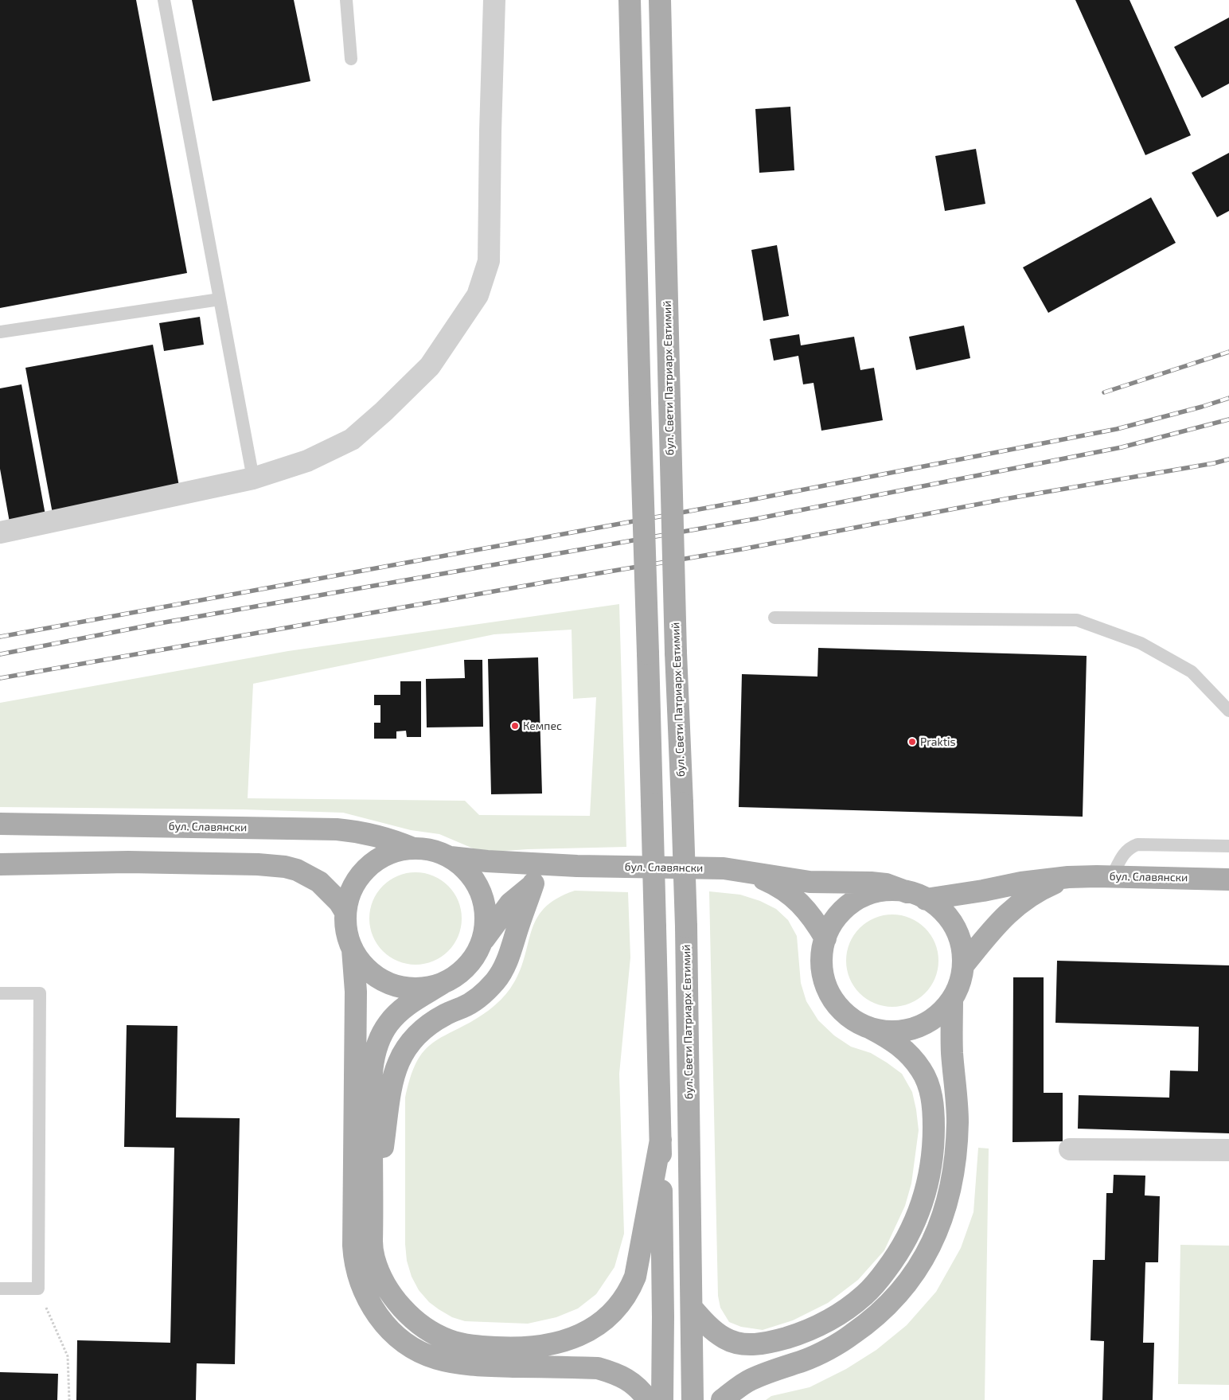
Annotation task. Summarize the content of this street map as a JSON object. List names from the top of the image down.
{
  "streets": {
    "main road": ["бул. Свети Патриарх Евтимий", "бул. Славянски"]
  },
  "places": ["Кемпес", "Praktis"]
}
